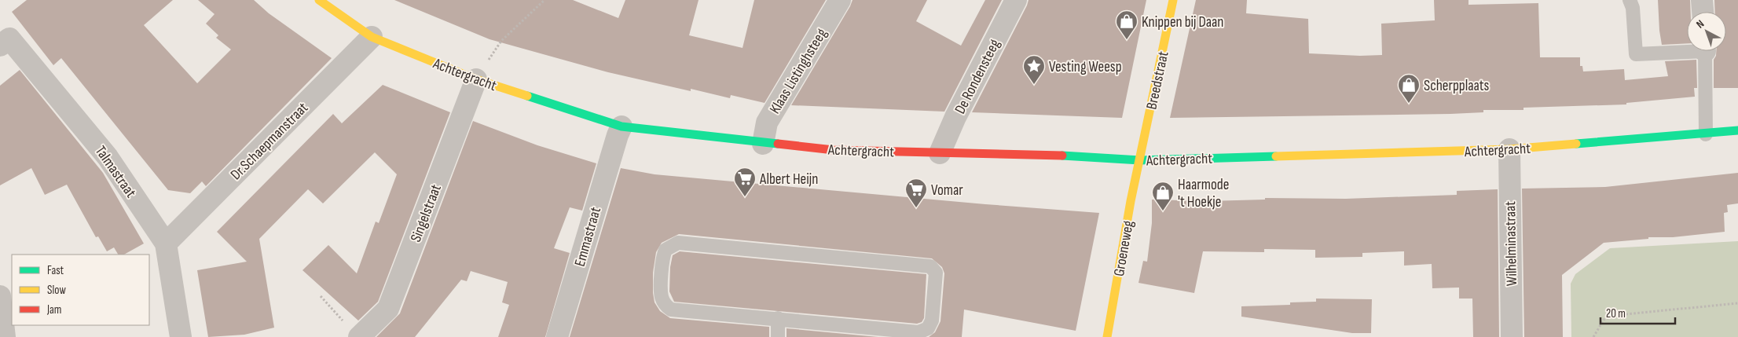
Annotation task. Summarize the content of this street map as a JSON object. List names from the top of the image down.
{
  "streets": {
    "street": [
      "Klaas Listinghsteeg",
      "Achtergracht",
      "De Rondensteeg",
      "Breedstraat",
      "Dr.Schaepmanstraat",
      "Talmastraat",
      "Singelstraat",
      "Emmastraat",
      "Wilhelminastraat",
      "Groeneweg"
    ]
  },
  "crossings": [
    ["Klaas Listinghsteeg", "Achtergracht"],
    ["Achtergracht", "De Rondensteeg"],
    ["Achtergracht", "Breedstraat"],
    ["Achtergracht", "Dr.Schaepmanstraat"],
    ["Achtergracht", "Singelstraat"],
    ["Achtergracht", "Emmastraat"],
    ["Achtergracht", "Wilhelminastraat"],
    ["Achtergracht", "Groeneweg"],
    ["Breedstraat", "Groeneweg"],
    ["Dr.Schaepmanstraat", "Talmastraat"]
  ],
  "places": {
    "shop": ["Knippen bij Daan", "Scherpplaats", "Haarmode 't Hoekje"],
    "place": ["Vesting Weesp"],
    "supermarket": ["Albert Heijn", "Vomar"]
  },
  "legend": ["Fast", "Slow", "Jam"],
  "scale_bar": "20 m",
  "north": "top left"
}
